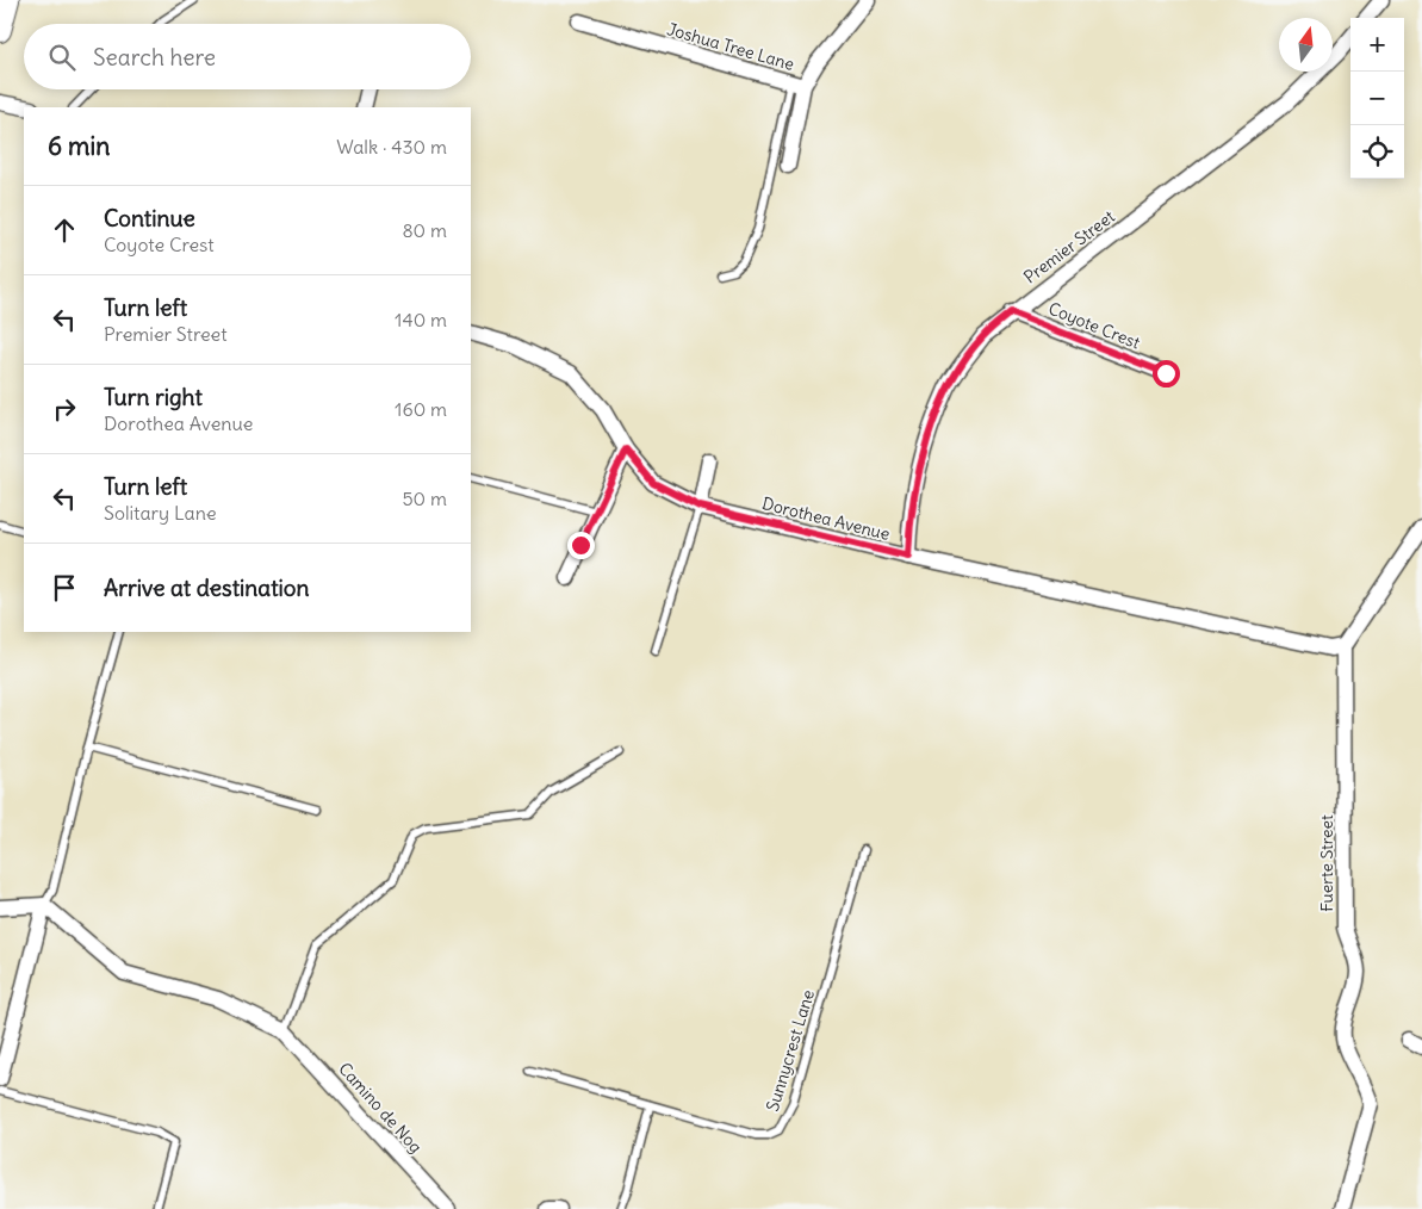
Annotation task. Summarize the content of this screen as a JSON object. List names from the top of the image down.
{
  "streets": {
    "street": [
      "Joshua Tree Lane",
      "Premier Street",
      "Coyote Crest",
      "Dorothea Avenue",
      "Fuerte Street",
      "Camino de Nog"
    ],
    "lane": ["Sunnycrest Lane"]
  },
  "crossings": [
    ["Premier Street", "Coyote Crest"],
    ["Premier Street", "Dorothea Avenue"],
    ["Dorothea Avenue", "Fuerte Street"]
  ],
  "north": "top",
  "page": {
    "map_buttons": ["+", "−"],
    "search": "Search here",
    "heading": ["6 min", "Walk · 430 m"],
    "list": [
      ["Continue", "Coyote Crest", "80 m"],
      ["Turn left", "Premier Street", "140 m"],
      ["Turn right", "Dorothea Avenue", "160 m"],
      ["Turn left", "Solitary Lane", "50 m"],
      "Arrive at destination"
    ]
  }
}
